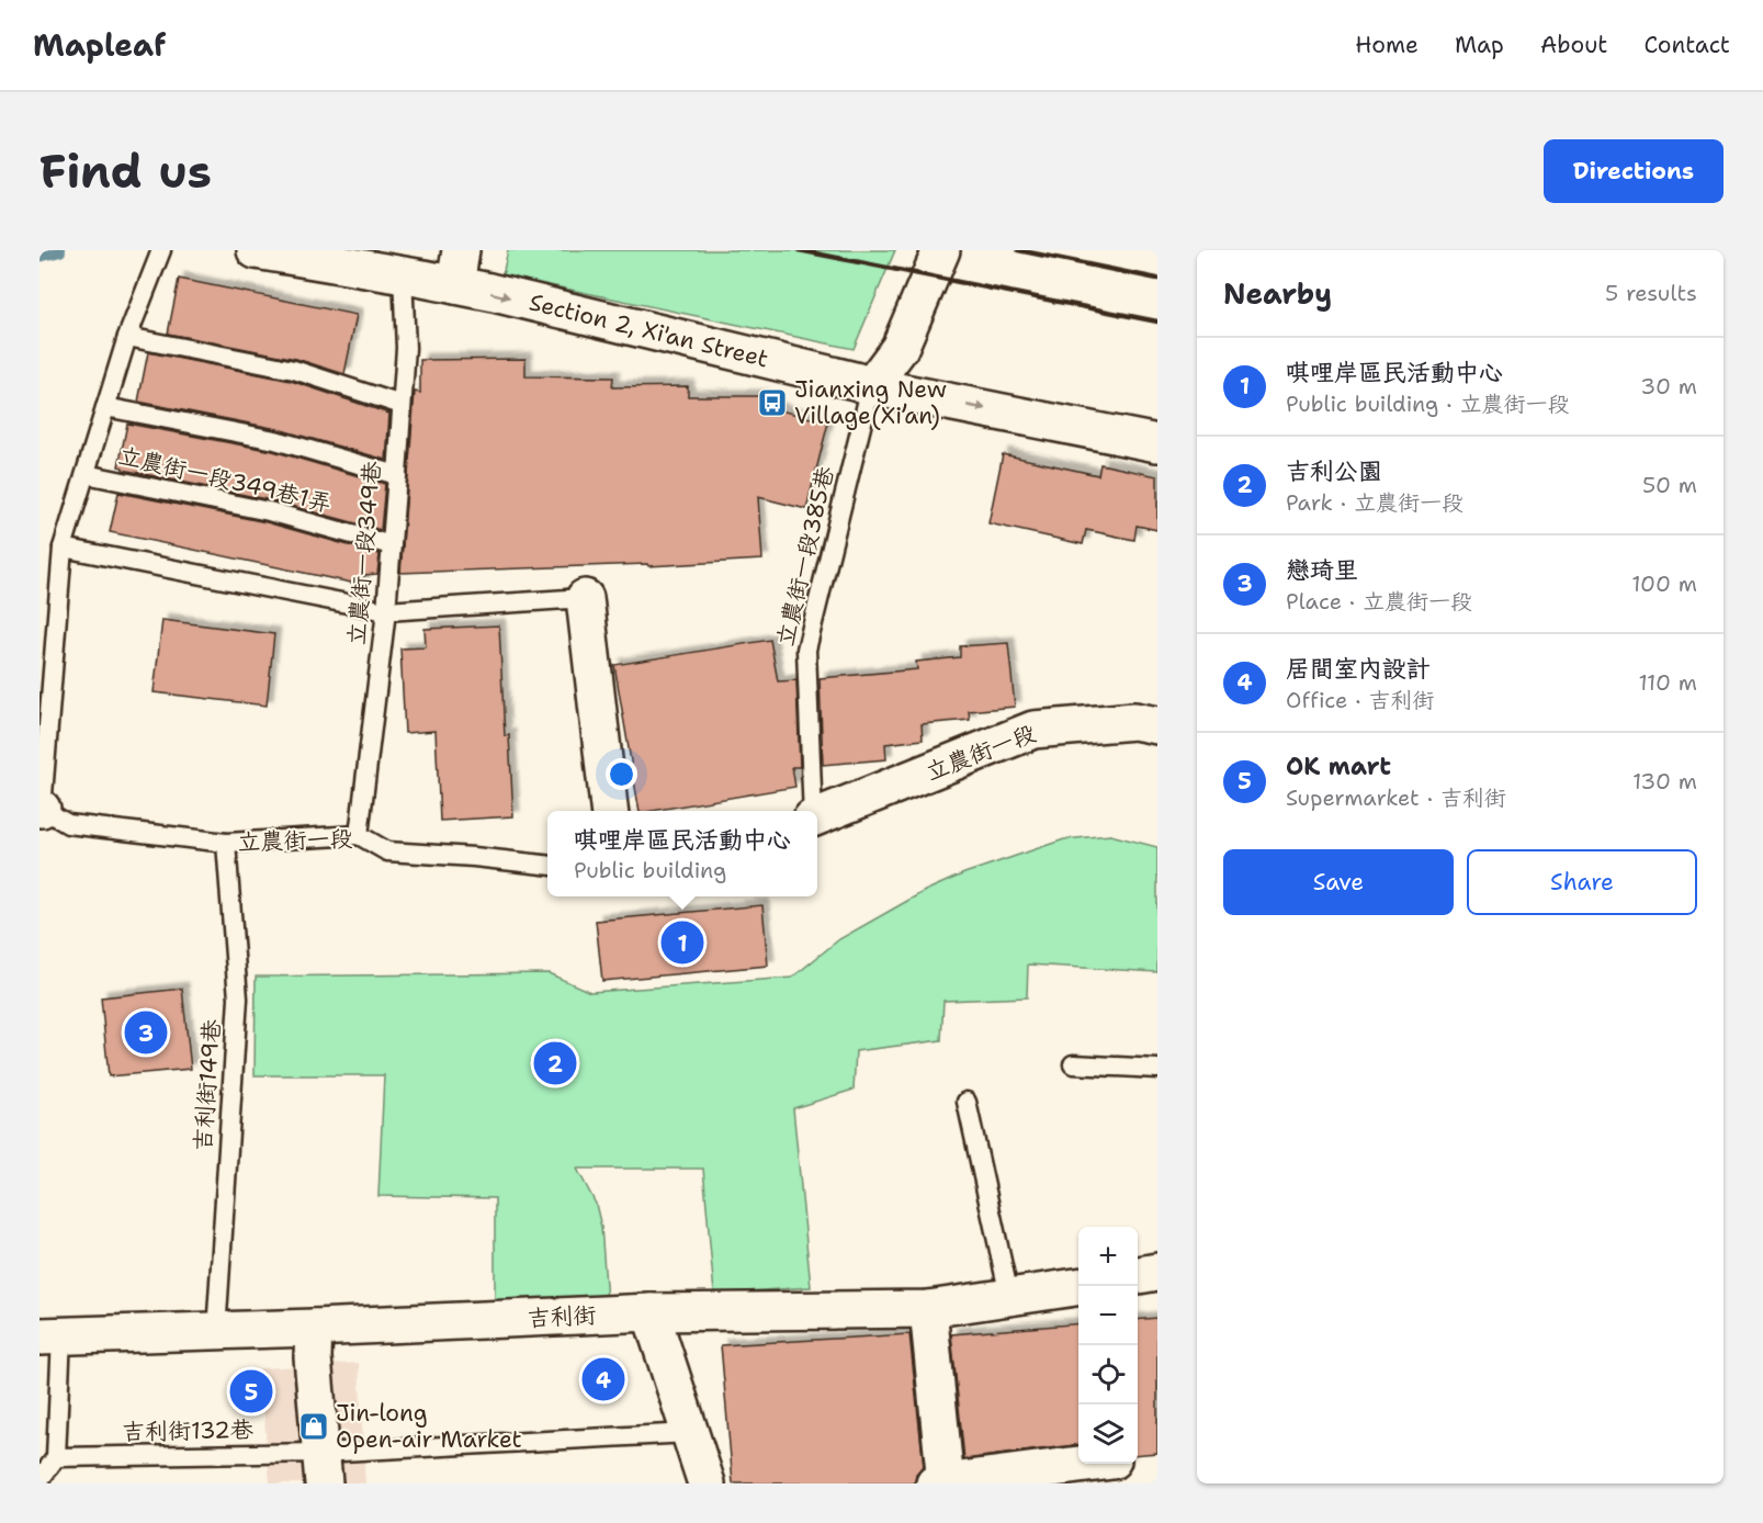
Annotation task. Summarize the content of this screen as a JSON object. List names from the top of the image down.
{
  "streets": {
    "street": ["Section 2, Xi'an Street", "立農街一段", "吉利街"],
    "lane": [
      "立農街一段349巷1弄",
      "立農街一段349巷",
      "立農街一段385巷",
      "吉利街149巷",
      "吉利街132巷"
    ]
  },
  "crossings": [
    ["Section 2, Xi'an Street", "立農街一段349巷"],
    ["Section 2, Xi'an Street", "立農街一段385巷"],
    ["立農街一段349巷1弄", "立農街一段349巷"],
    ["立農街一段349巷", "立農街一段"],
    ["立農街一段", "吉利街149巷"],
    ["吉利街149巷", "吉利街"]
  ],
  "one_way": ["Section 2, Xi'an Street"],
  "places": {
    "bus stop": ["Jianxing New Village(Xi’an)"],
    "shop": ["Jin-long Open-air Market"]
  },
  "page": {
    "header": "Mapleaf",
    "nav": [
      "Home",
      "Map",
      "About",
      "Contact"
    ],
    "buttons": [
      "Directions",
      ["Save", "Share"]
    ],
    "title": "Find us",
    "heading": ["Nearby", "5 results"],
    "list": [
      {
        "mark": "1",
        "name": "唭哩岸區民活動中心",
        "note": "Public building · 立農街一段",
        "value": "30 m"
      },
      {
        "mark": "2",
        "name": "吉利公園",
        "note": "Park · 立農街一段",
        "value": "50 m"
      },
      {
        "mark": "3",
        "name": "戀琦里",
        "note": "Place · 立農街一段",
        "value": "100 m"
      },
      {
        "mark": "4",
        "name": "居間室內設計",
        "note": "Office · 吉利街",
        "value": "110 m"
      },
      {
        "mark": "5",
        "name": "OK mart",
        "note": "Supermarket · 吉利街",
        "value": "130 m"
      }
    ],
    "popup": ["唭哩岸區民活動中心", "Public building"],
    "pins": [
      "1",
      "3",
      "2",
      "4",
      "5"
    ],
    "map_buttons": ["+", "−"]
  }
}
